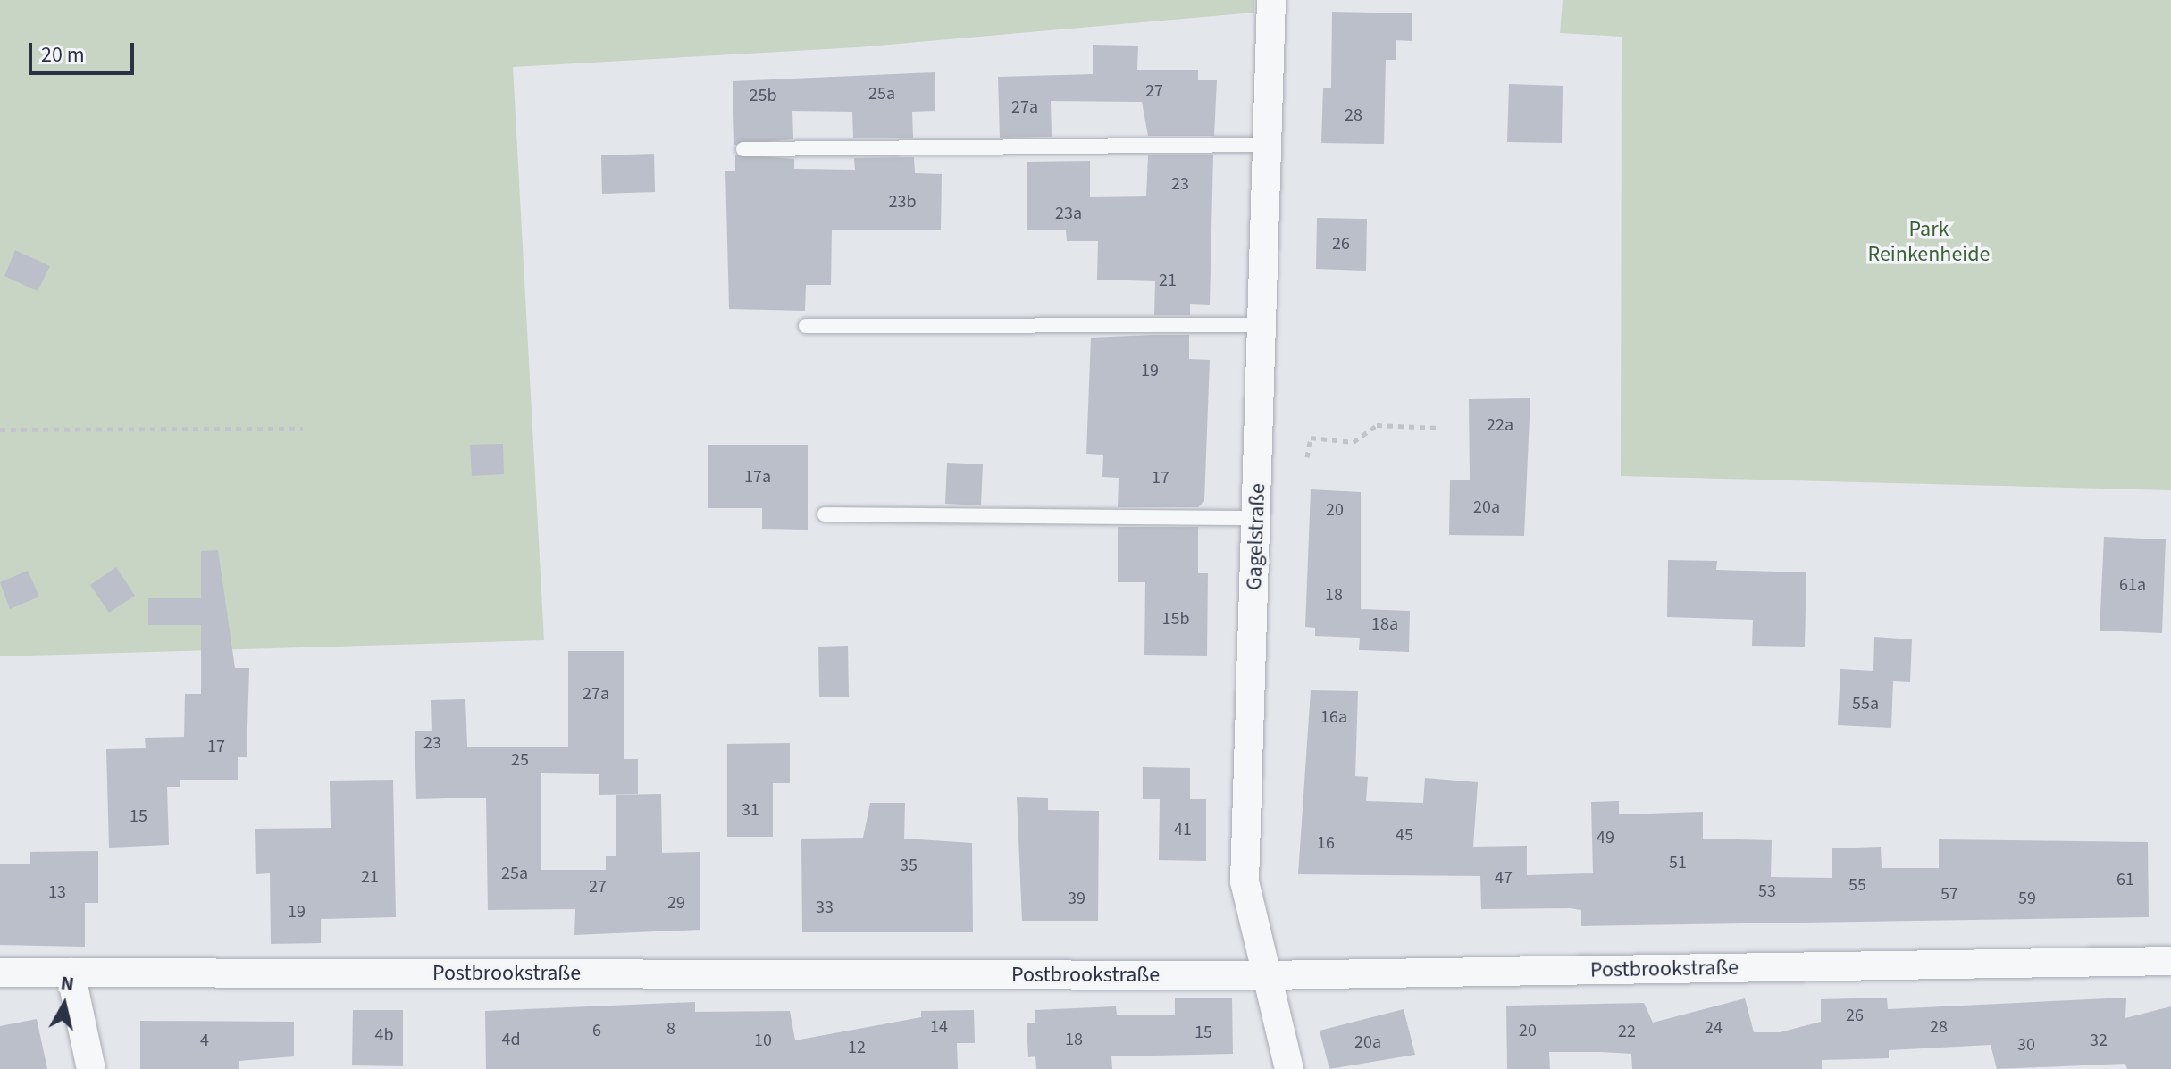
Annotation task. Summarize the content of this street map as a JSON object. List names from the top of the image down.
{
  "streets": {
    "street": ["Gagelstraße", "Postbrookstraße"]
  },
  "crossings": [
    ["Gagelstraße", "Postbrookstraße"]
  ],
  "parks": ["Park Reinkenheide"],
  "house_numbers": [
    "27",
    "25a",
    "25b",
    "27a",
    "28",
    "23",
    "23b",
    "23a",
    "26",
    "21",
    "19",
    "22a",
    "17a",
    "17",
    "20a",
    "20",
    "61a",
    "18",
    "15b",
    "18a",
    "27a",
    "55a",
    "16a",
    "23",
    "17",
    "25",
    "31",
    "15",
    "41",
    "45",
    "49",
    "16",
    "51",
    "35",
    "25a",
    "21",
    "47",
    "61",
    "55",
    "27",
    "53",
    "13",
    "57",
    "39",
    "59",
    "29",
    "33",
    "19",
    "26",
    "14",
    "28",
    "24",
    "8",
    "6",
    "20",
    "22",
    "15",
    "4b",
    "4d",
    "18",
    "4",
    "10",
    "32",
    "20a",
    "30",
    "12"
  ],
  "scale_bar": "20 m",
  "north": "top"
}
